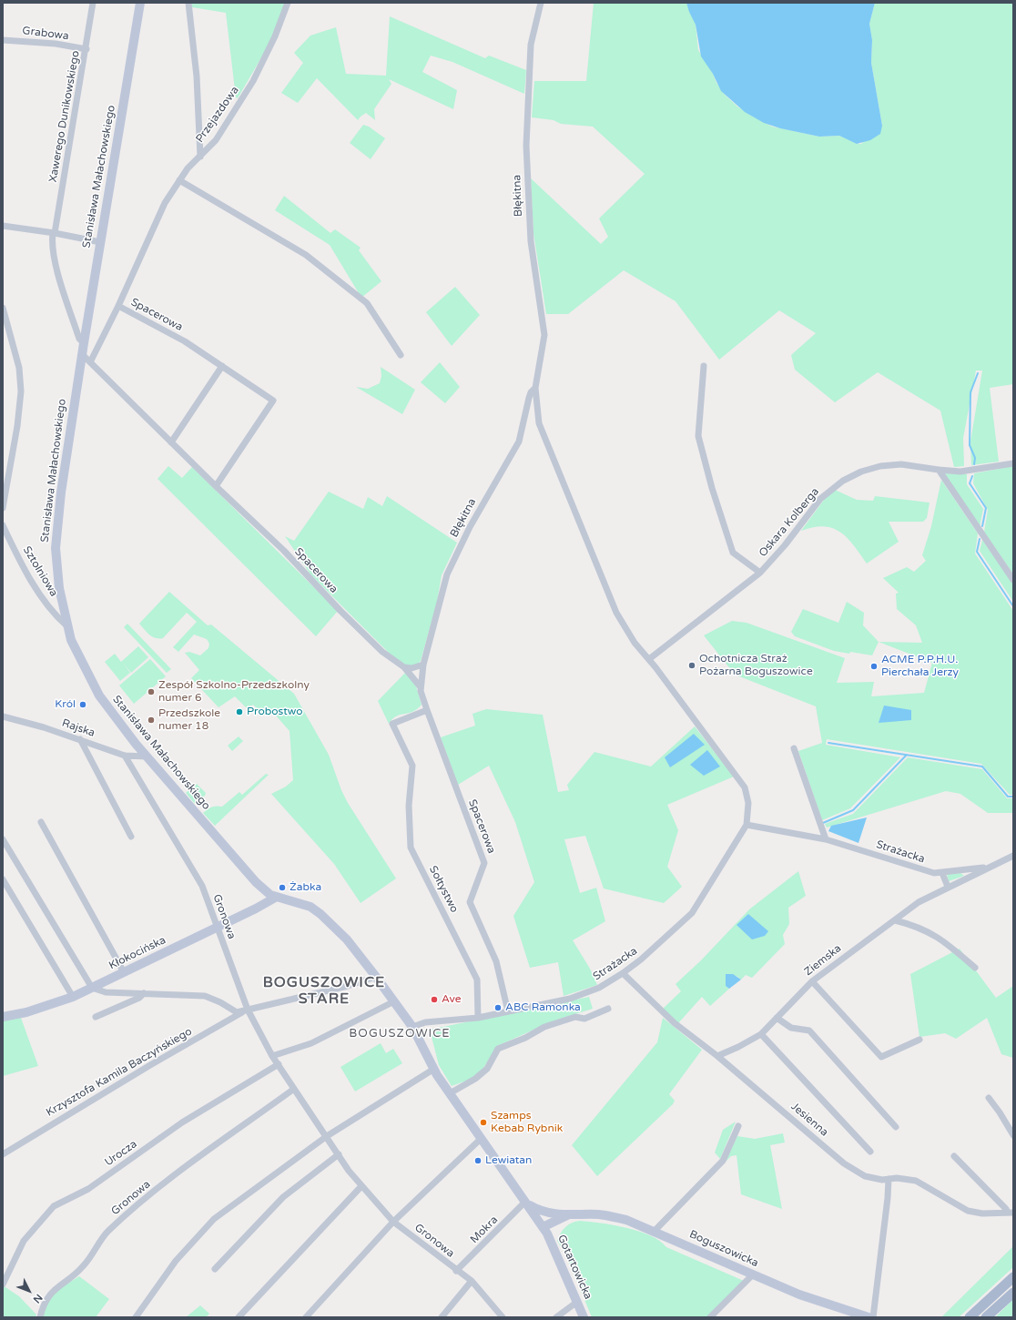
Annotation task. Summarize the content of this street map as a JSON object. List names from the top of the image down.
{
  "streets": {
    "street": [
      "Grabowa",
      "Przejazdowa",
      "Xawerego Dunikowskiego",
      "Stanisława Małachowskiego",
      "Błękitna",
      "Spacerowa",
      "Oskara Kolberga",
      "Sztolniowa",
      "Rajska",
      "Strażacka",
      "Sołtystwo",
      "Gronowa",
      "Kłokocińska",
      "Ziemska",
      "Krzysztofa Kamila Baczyńskiego",
      "Jesienna",
      "Urocza",
      "Mokra",
      "Boguszowicka",
      "Gotartowicka"
    ]
  },
  "crossings": [
    ["Grabowa", "Xawerego Dunikowskiego"],
    ["Xawerego Dunikowskiego", "Stanisława Małachowskiego"],
    ["Stanisława Małachowskiego", "Spacerowa"],
    ["Stanisława Małachowskiego", "Sztolniowa"],
    ["Stanisława Małachowskiego", "Rajska"],
    ["Stanisława Małachowskiego", "Strażacka"],
    ["Stanisława Małachowskiego", "Kłokocińska"],
    ["Stanisława Małachowskiego", "Mokra"],
    ["Stanisława Małachowskiego", "Boguszowicka"],
    ["Stanisława Małachowskiego", "Gotartowicka"],
    ["Błękitna", "Spacerowa"],
    ["Błękitna", "Oskara Kolberga"],
    ["Błękitna", "Strażacka"],
    ["Spacerowa", "Strażacka"],
    ["Spacerowa", "Sołtystwo"],
    ["Oskara Kolberga", "Strażacka"],
    ["Rajska", "Gronowa"],
    ["Strażacka", "Sołtystwo"],
    ["Strażacka", "Ziemska"],
    ["Strażacka", "Jesienna"],
    ["Gronowa", "Kłokocińska"],
    ["Gronowa", "Krzysztofa Kamila Baczyńskiego"],
    ["Gronowa", "Urocza"],
    ["Gronowa", "Mokra"],
    ["Ziemska", "Jesienna"],
    ["Mokra", "Boguszowicka"],
    ["Boguszowicka", "Gotartowicka"]
  ],
  "districts": ["BOGUSZOWICE STARE", "BOGUSZOWICE"],
  "places": [
    "Ochotnicza Straż Pożarna Boguszowice",
    "ACME P.P.H.U. Pierchała Jerzy",
    "Zespół Szkolno-Przedszkolny numer 6",
    "Król",
    "Probostwo",
    "Przedszkole numer 18",
    "Żabka",
    "Ave",
    "ABC Ramonka",
    "Szamps Kebab Rybnik",
    "Lewiatan"
  ],
  "north": "bottom right"
}
